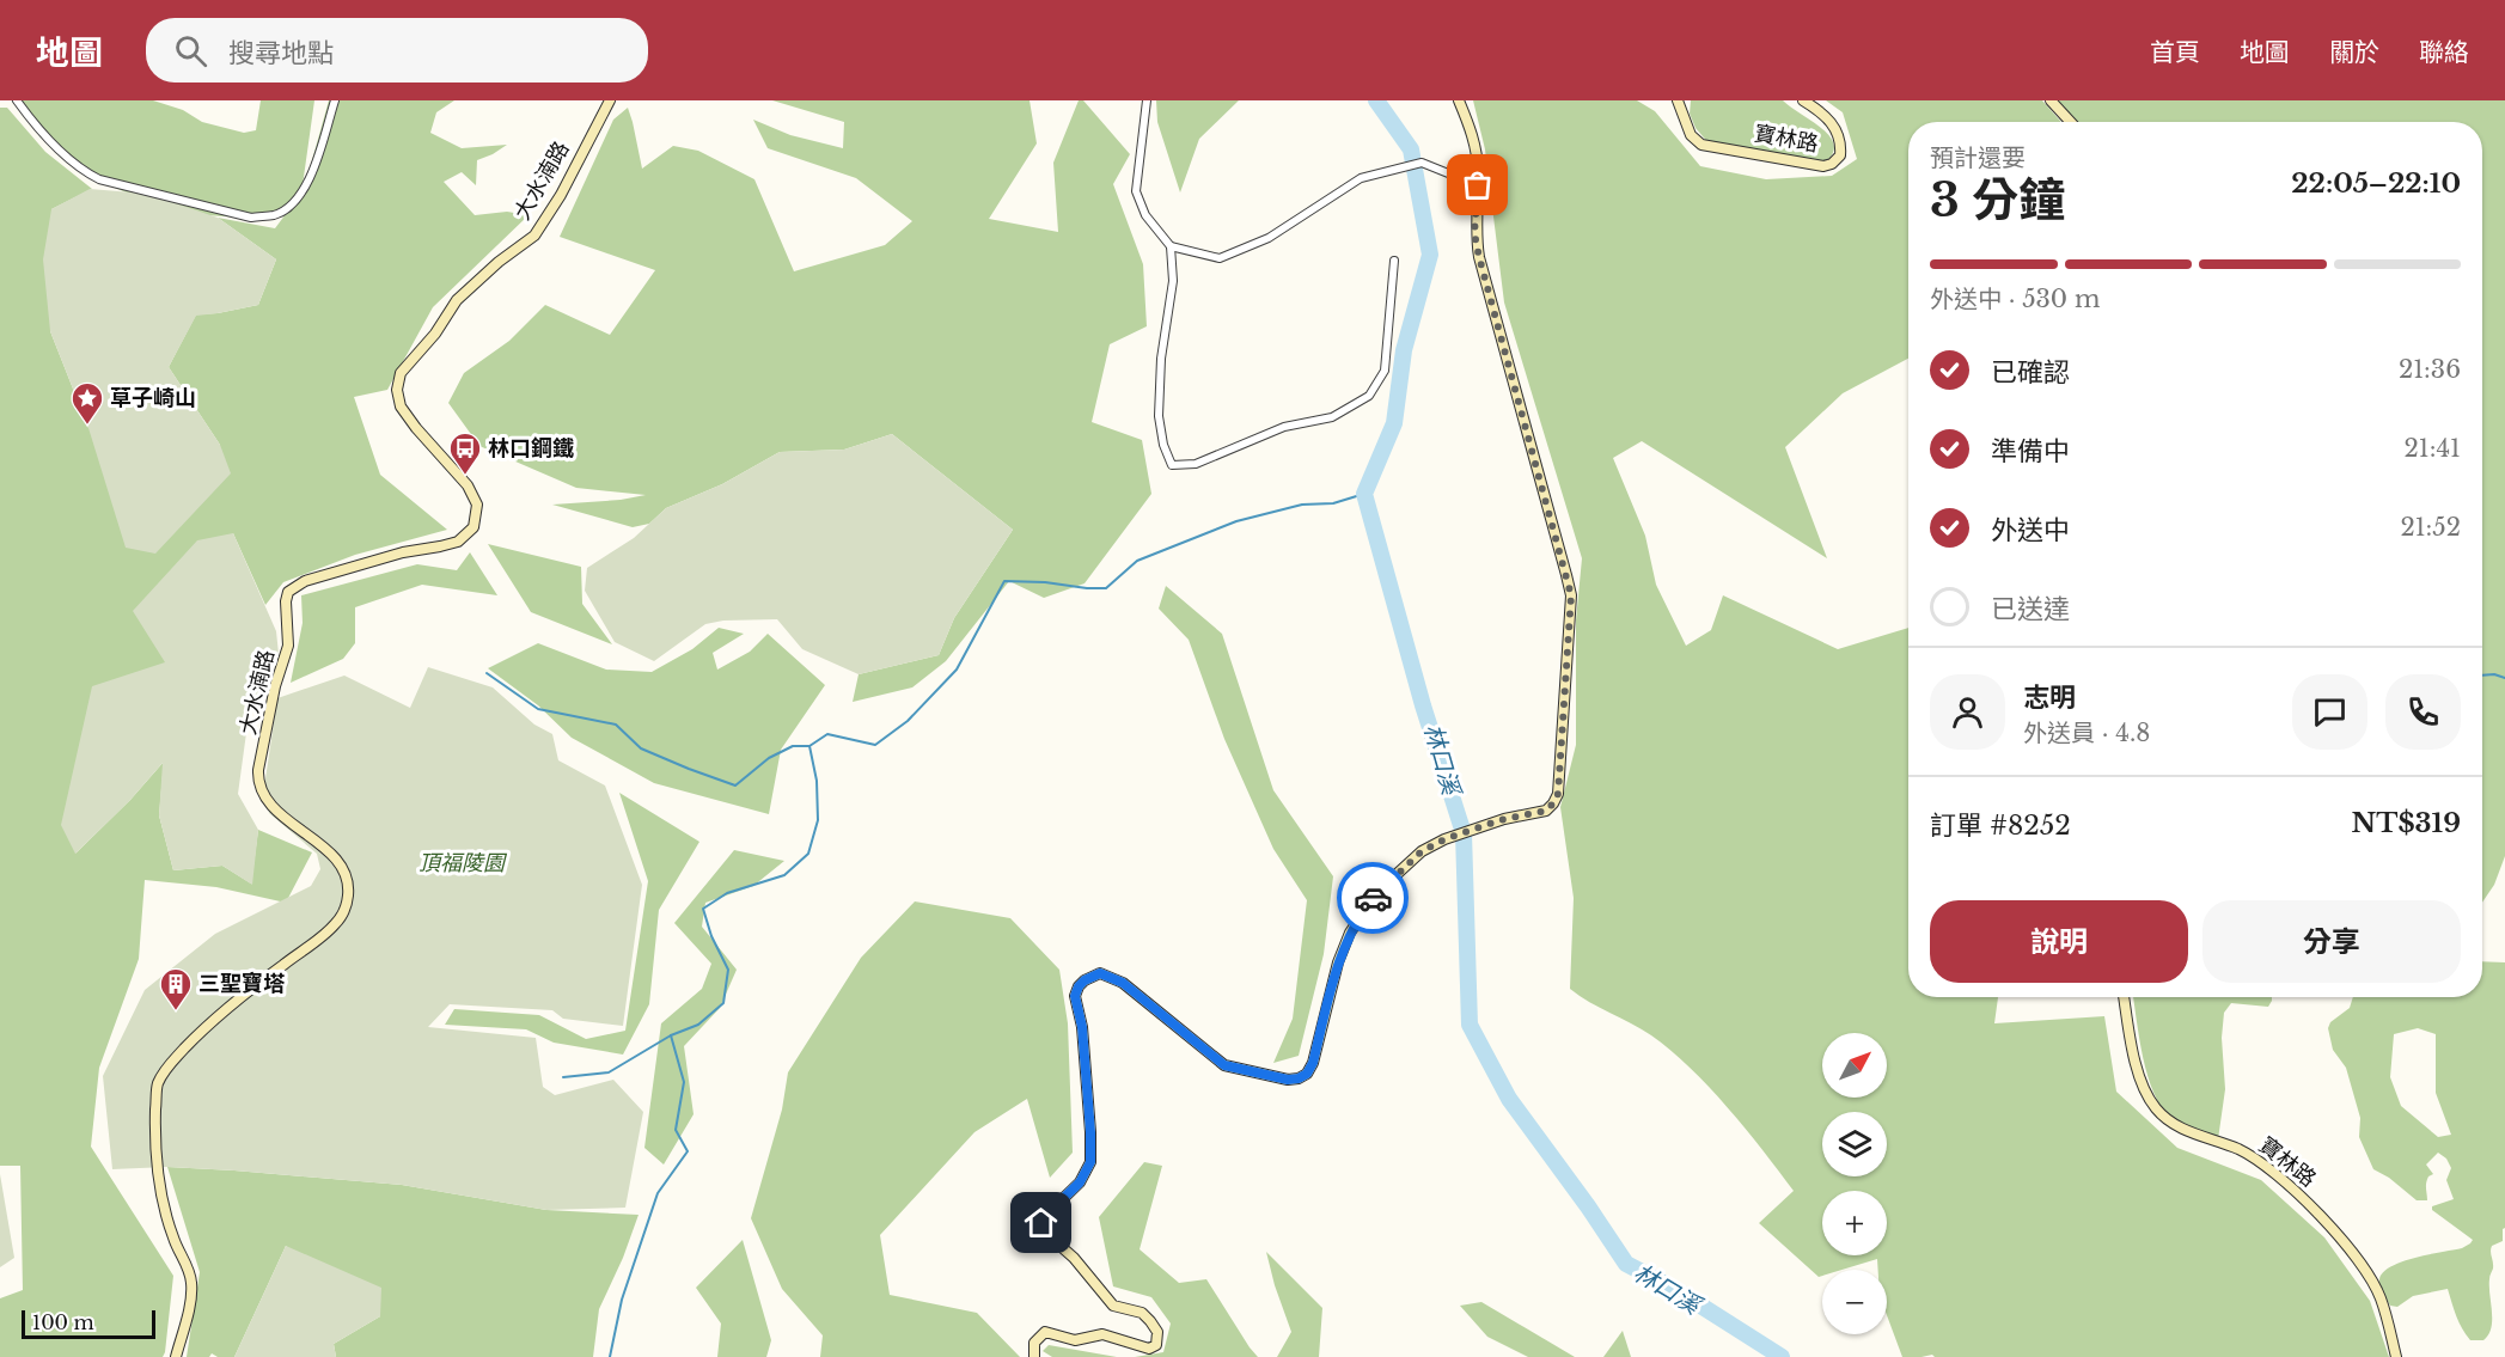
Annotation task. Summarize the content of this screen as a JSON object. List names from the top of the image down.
{
  "streets": {
    "street": ["寶林路", "大水湳路"]
  },
  "water": ["林口溪"],
  "parks": ["頂福陵園"],
  "places": {
    "place": ["草子崎山"],
    "bus stop": ["林口鋼鐵"],
    "building": ["三聖寶塔"]
  },
  "scale_bar": "100 m",
  "north": "top right",
  "page": {
    "header": "地圖",
    "search": "搜尋地點",
    "nav": [
      "首頁",
      "地圖",
      "關於",
      "聯絡"
    ],
    "heading": ["3 分鐘", "預計還要", "22:05–22:10"],
    "panel": [
      "志明",
      "外送員 · 4.8",
      "訂單 #8252",
      "NT$319"
    ],
    "bar": "外送中 · 530 m",
    "list": [
      ["已確認", "21:36"],
      ["準備中", "21:41"],
      ["外送中", "21:52"],
      "已送達"
    ],
    "buttons": ["說明", "分享"],
    "map_buttons": ["+", "−"],
    "scale": "100 m"
  }
}
